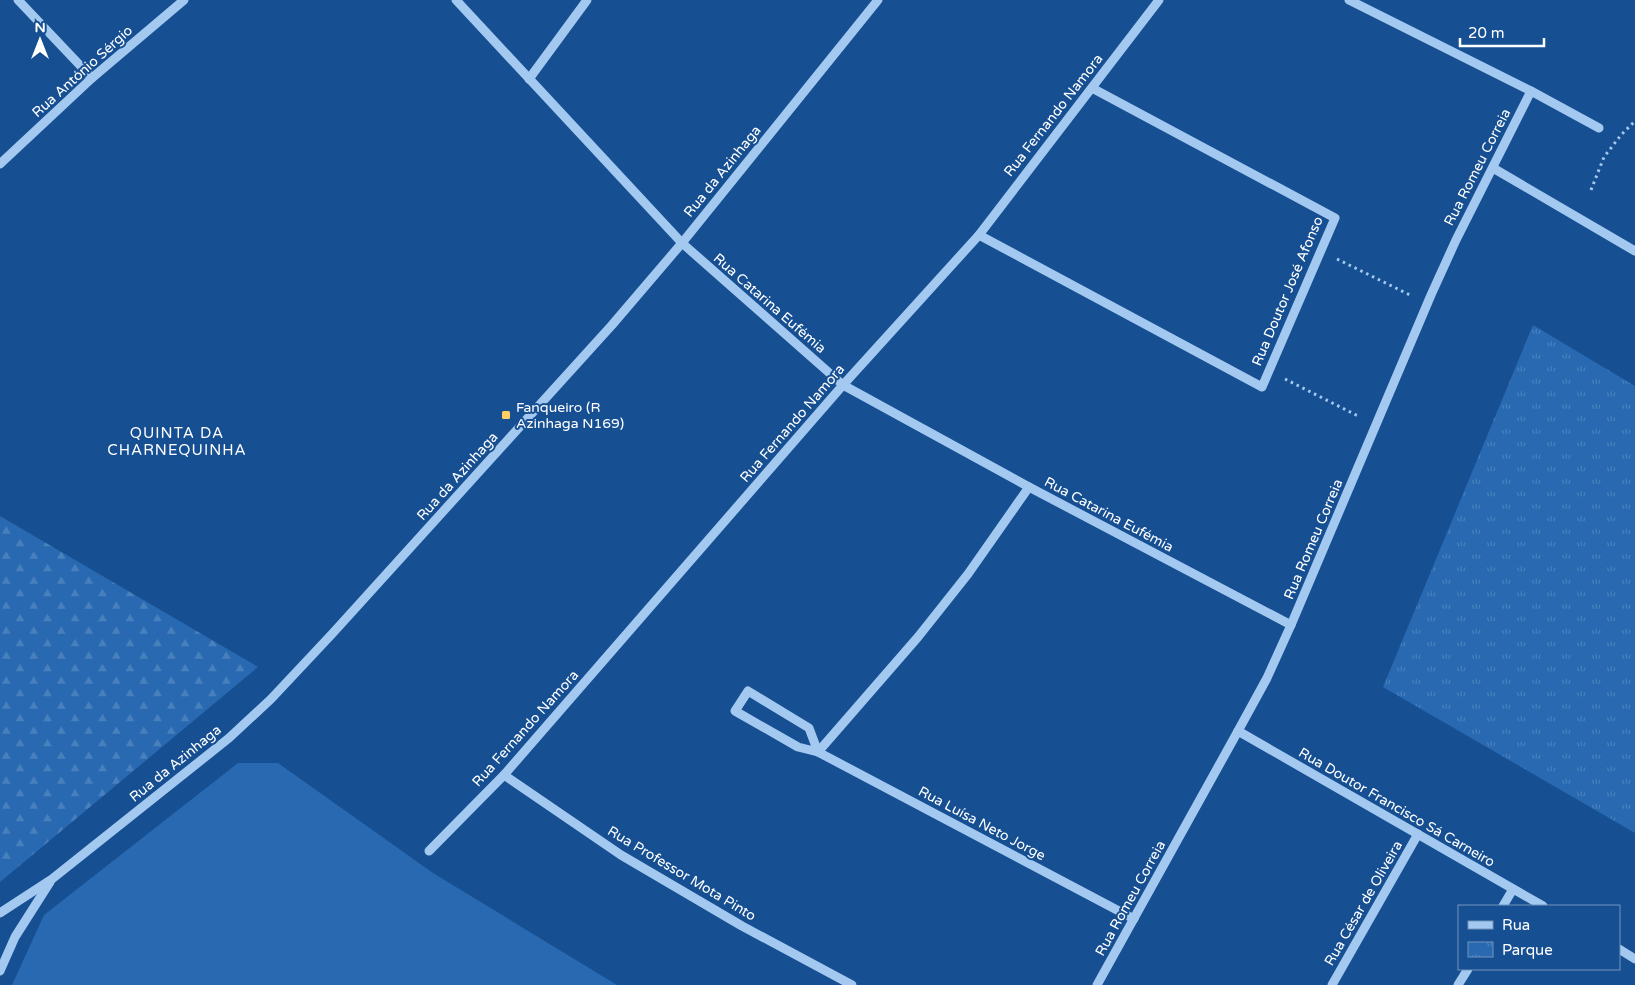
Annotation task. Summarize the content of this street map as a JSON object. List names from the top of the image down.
{
  "streets": {
    "street": [
      "Rua António Sérgio",
      "Rua Fernando Namora",
      "Rua Romeu Correia",
      "Rua da Azinhaga",
      "Rua Doutor José Afonso",
      "Rua Catarina Eufémia",
      "Rua Doutor Francisco Sá Carneiro",
      "Rua Luísa Neto Jorge",
      "Rua Professor Mota Pinto",
      "Rua César de Oliveira"
    ]
  },
  "crossings": [
    ["Rua Fernando Namora", "Rua Doutor José Afonso"],
    ["Rua Fernando Namora", "Rua Catarina Eufémia"],
    ["Rua Fernando Namora", "Rua Professor Mota Pinto"],
    ["Rua Romeu Correia", "Rua Catarina Eufémia"],
    ["Rua Romeu Correia", "Rua Doutor Francisco Sá Carneiro"],
    ["Rua Romeu Correia", "Rua Luísa Neto Jorge"],
    ["Rua da Azinhaga", "Rua Catarina Eufémia"],
    ["Rua Doutor Francisco Sá Carneiro", "Rua César de Oliveira"]
  ],
  "districts": ["QUINTA DA CHARNEQUINHA"],
  "places": {
    "transit": ["Fanqueiro (R Azinhaga N169)"]
  },
  "legend": ["Rua", "Parque"],
  "scale_bar": "20 m",
  "north": "top"
}
